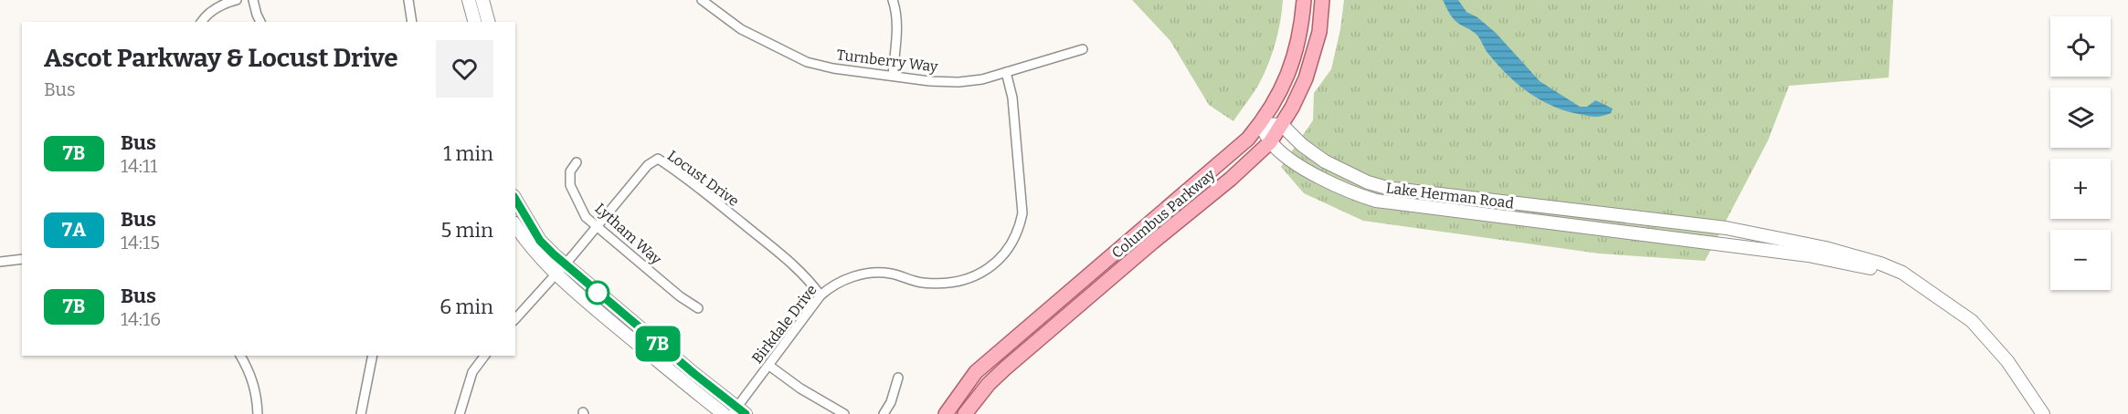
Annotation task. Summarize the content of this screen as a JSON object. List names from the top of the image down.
{
  "streets": {
    "main road": ["Lake Herman Road", "Columbus Parkway"],
    "street": [
      "Turnberry Way",
      "Locust Drive",
      "Lytham Way",
      "Birkdale Drive"
    ]
  },
  "crossings": [
    ["Turnberry Way", "Birkdale Drive"],
    ["Locust Drive", "Lytham Way"],
    ["Locust Drive", "Birkdale Drive"],
    ["Lake Herman Road", "Columbus Parkway"]
  ],
  "lines": ["bus line 7B"],
  "page": {
    "on_map": "7B",
    "map_buttons": ["+", "−"],
    "heading": ["Ascot Parkway & Locust Drive", "Bus"],
    "list": [
      {
        "mark": "7B",
        "name": "Bus",
        "note": "14:11",
        "value": "1 min"
      },
      {
        "mark": "7A",
        "name": "Bus",
        "note": "14:15",
        "value": "5 min"
      },
      {
        "mark": "7B",
        "name": "Bus",
        "note": "14:16",
        "value": "6 min"
      }
    ]
  }
}
